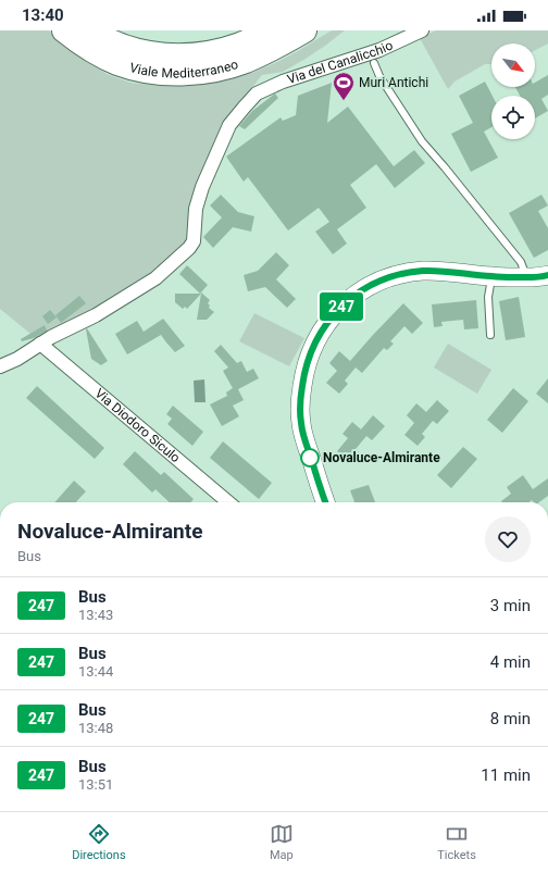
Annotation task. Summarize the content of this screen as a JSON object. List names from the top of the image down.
{
  "streets": {
    "highway": ["Viale Mediterraneo"],
    "street": ["Via del Canalicchio", "Via Diodoro Siculo"]
  },
  "crossings": [
    ["Via del Canalicchio", "Via Diodoro Siculo"]
  ],
  "places": {
    "sports": ["Muri Antichi"],
    "other": ["Novaluce-Almirante"]
  },
  "lines": ["bus line 247"],
  "north": "bottom right",
  "page": {
    "status": "13:40",
    "on_map": "247",
    "heading": ["Novaluce-Almirante", "Bus"],
    "list": [
      {
        "mark": "247",
        "name": "Bus",
        "note": "13:43",
        "value": "3 min"
      },
      {
        "mark": "247",
        "name": "Bus",
        "note": "13:44",
        "value": "4 min"
      },
      {
        "mark": "247",
        "name": "Bus",
        "note": "13:48",
        "value": "8 min"
      },
      {
        "mark": "247",
        "name": "Bus",
        "note": "13:51",
        "value": "11 min"
      }
    ],
    "tabs": ["Directions", "Map", "Tickets"]
  }
}
